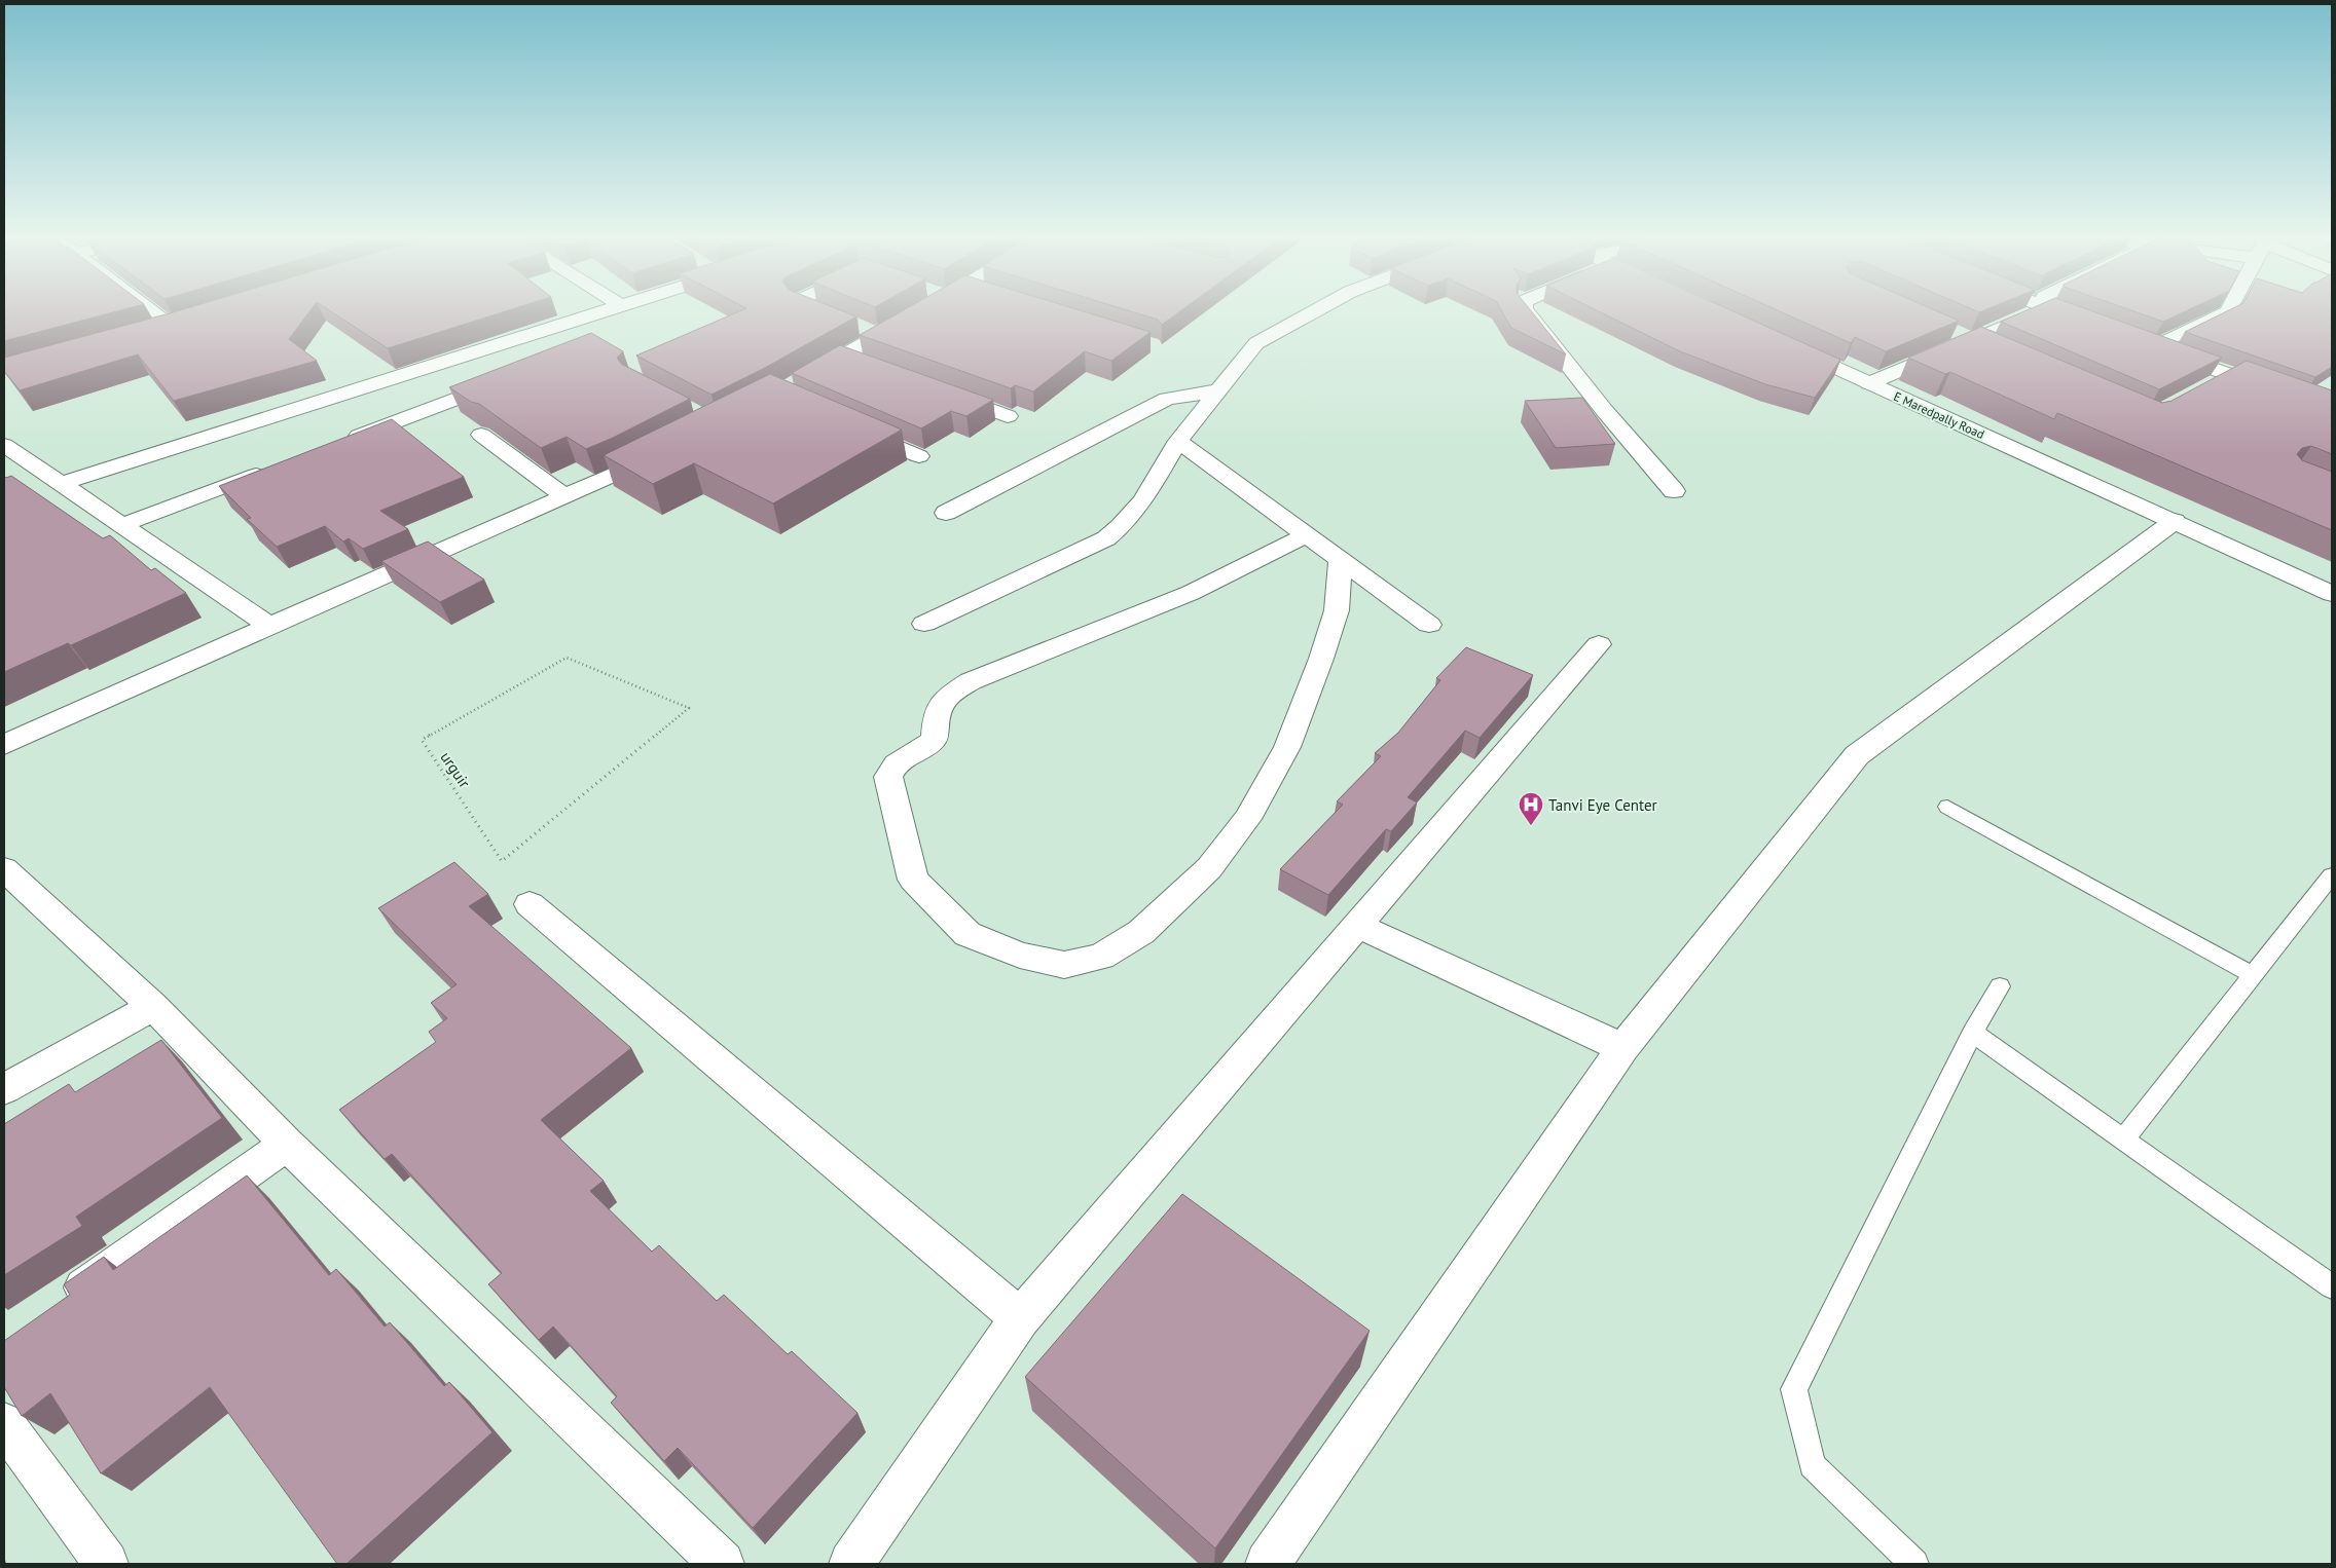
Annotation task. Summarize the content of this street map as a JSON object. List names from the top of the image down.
{
  "streets": {
    "street": ["E Maredpally Road"],
    "path": ["urguir"]
  },
  "places": {
    "hospital": ["Tanvi Eye Center"]
  }
}
